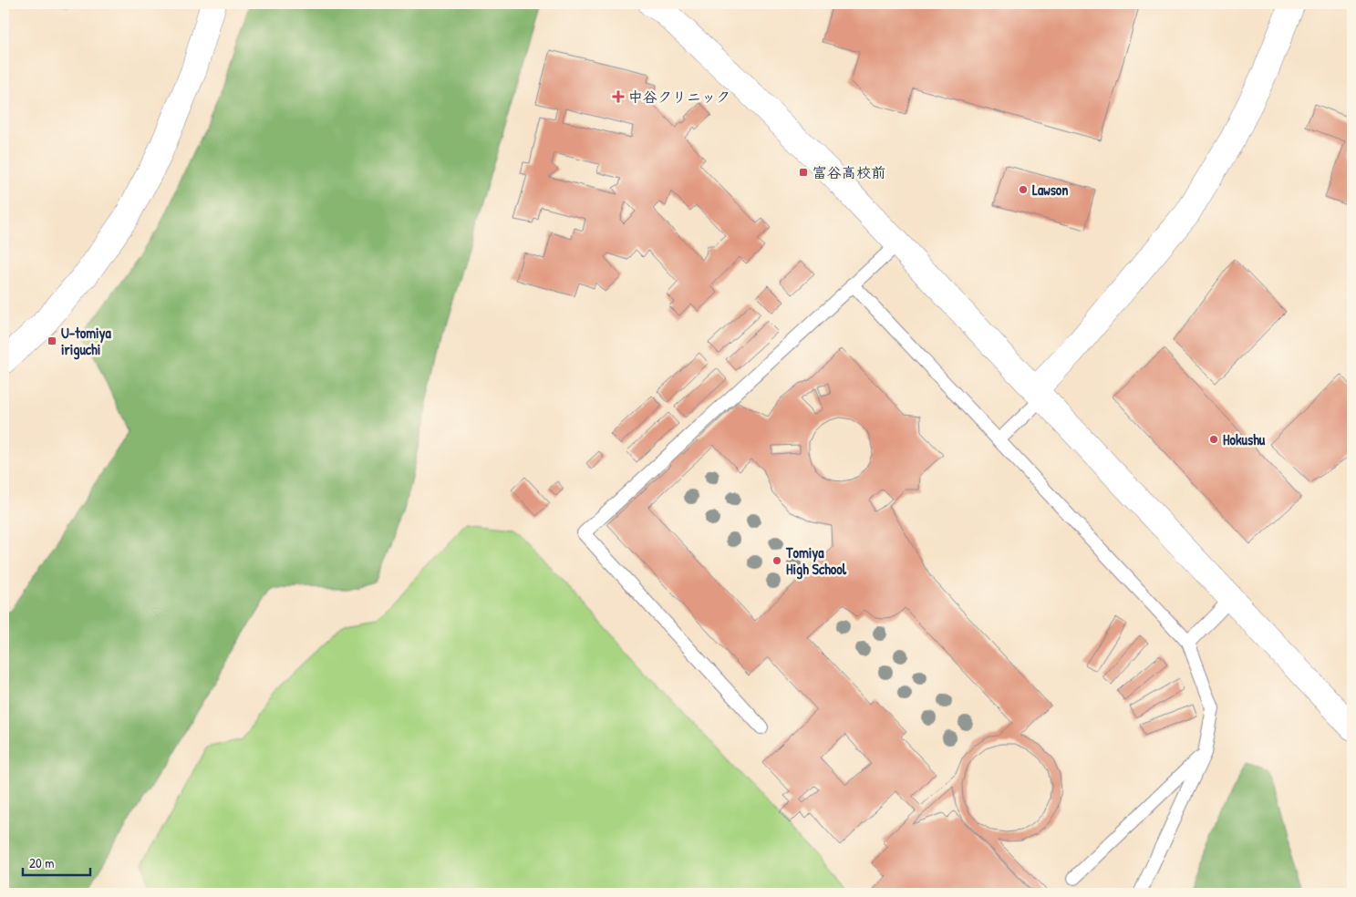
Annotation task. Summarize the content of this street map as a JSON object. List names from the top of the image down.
{
  "places": {
    "health": ["中谷クリニック"],
    "transit": ["富谷高校前", "U-tomiya iriguchi"],
    "other": ["Lawson", "Hokushu", "Tomiya High School"]
  },
  "scale_bar": "20 m"
}
